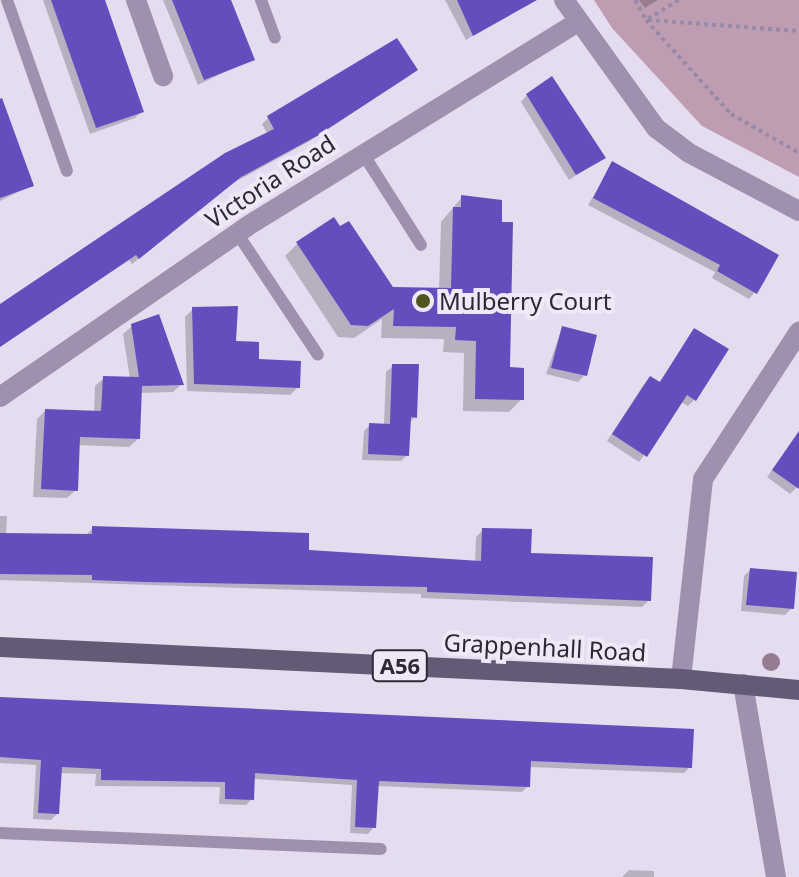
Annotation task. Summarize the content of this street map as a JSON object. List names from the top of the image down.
{
  "streets": {
    "main road": ["Grappenhall Road", "A56"],
    "street": ["Victoria Road"]
  },
  "places": ["Mulberry Court"]
}
